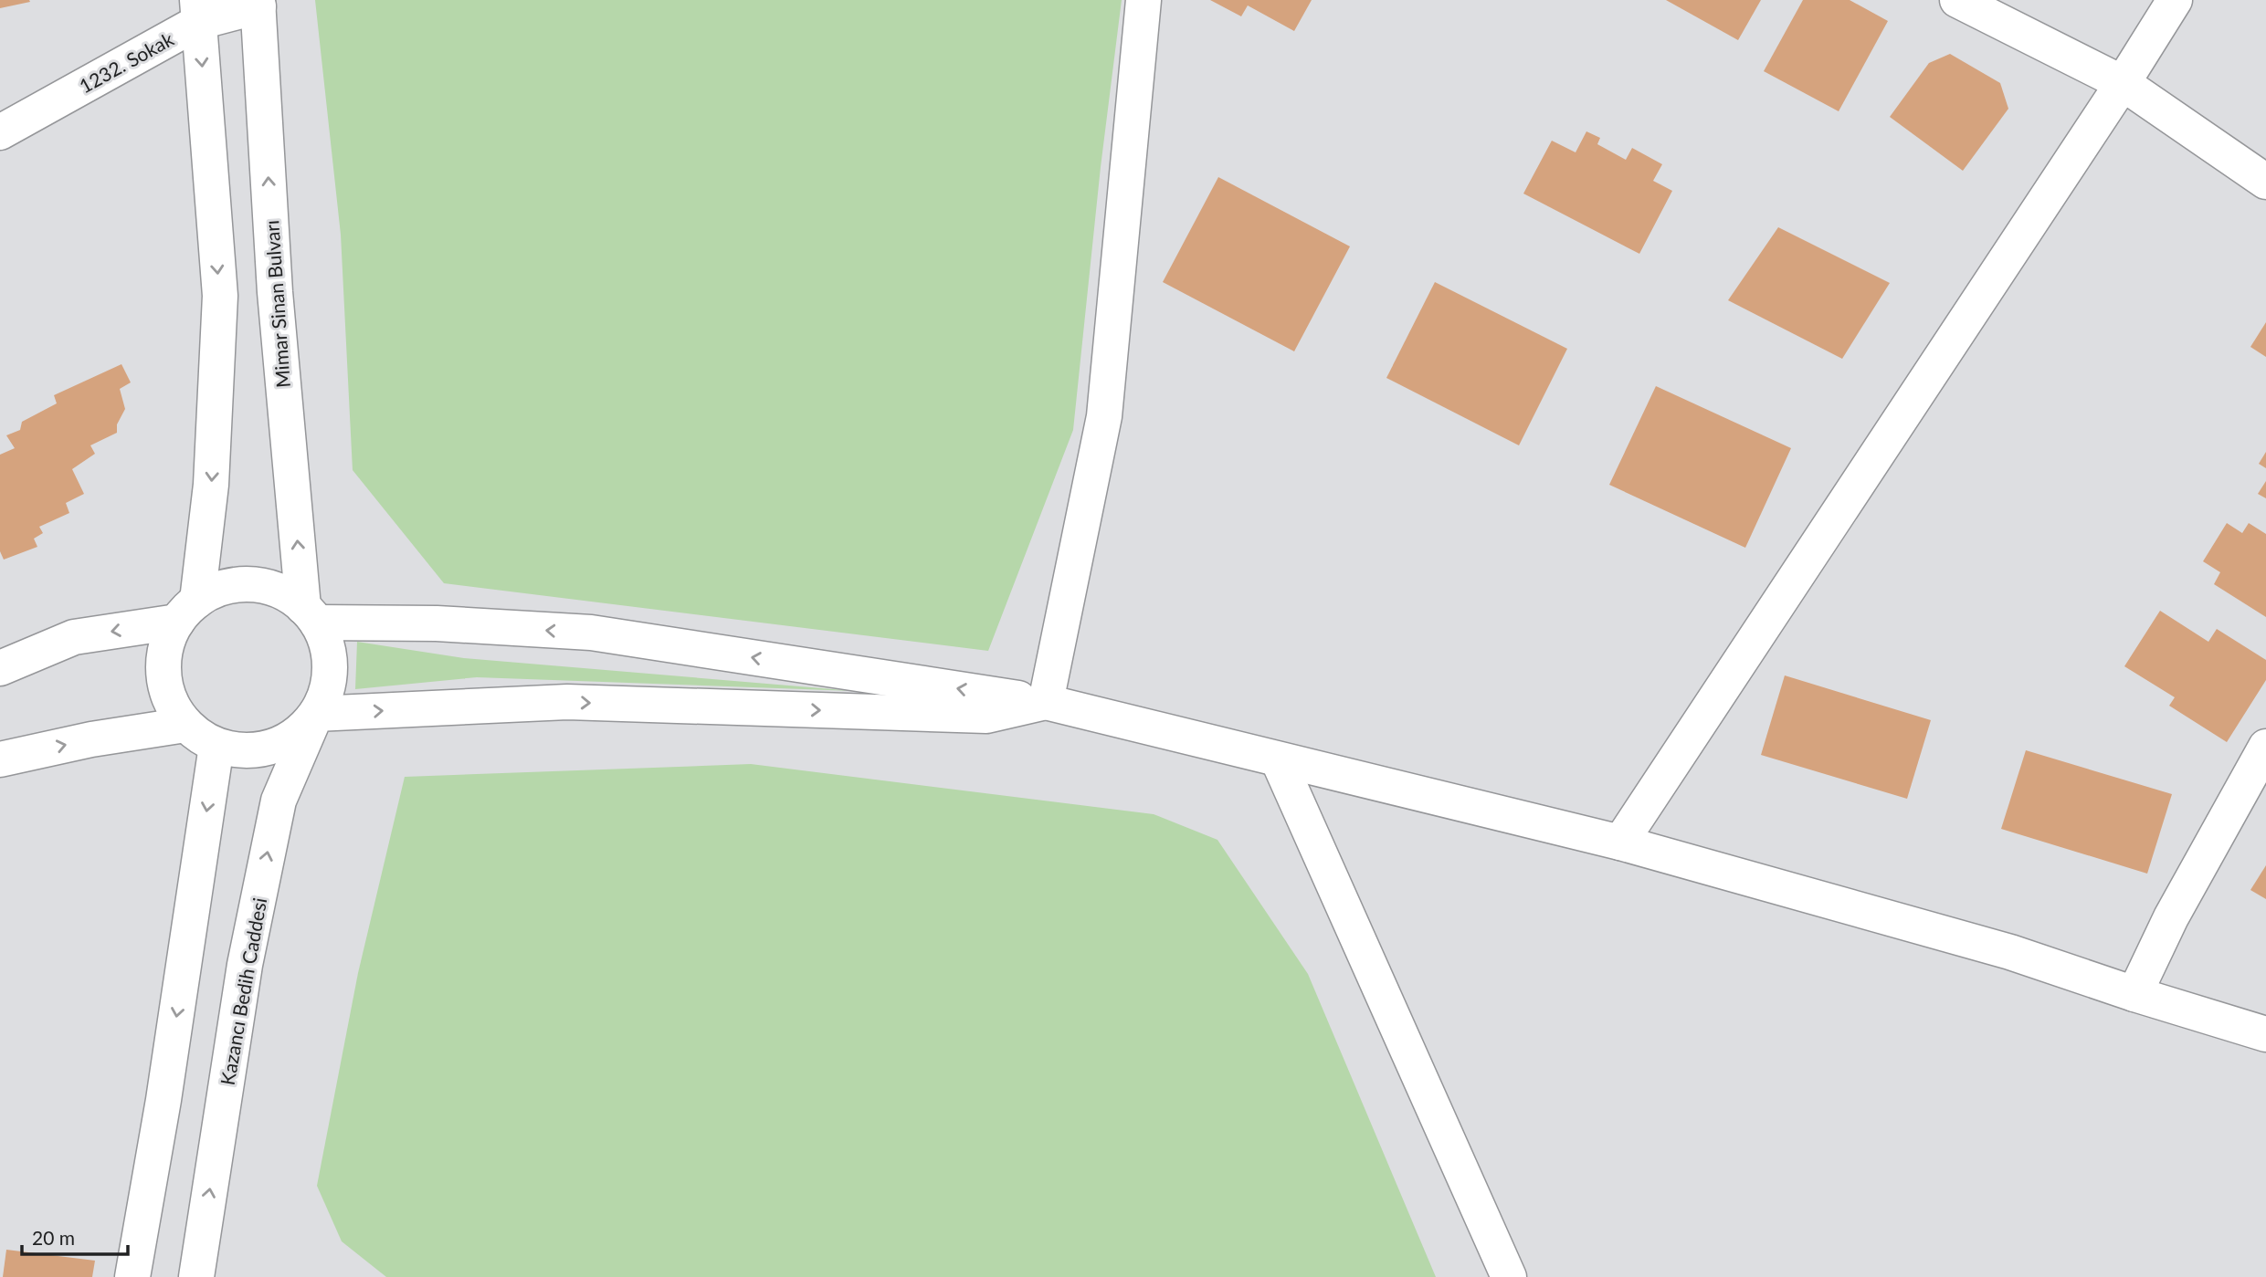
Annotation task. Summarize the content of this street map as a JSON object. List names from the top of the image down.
{
  "streets": {
    "main road": ["1232. Sokak", "Mimar Sinan Bulvarı", "Kazancı Bedih Caddesi"]
  },
  "crossings": [
    ["1232. Sokak", "Mimar Sinan Bulvarı"],
    ["Mimar Sinan Bulvarı", "Kazancı Bedih Caddesi"]
  ],
  "scale_bar": "20 m"
}
